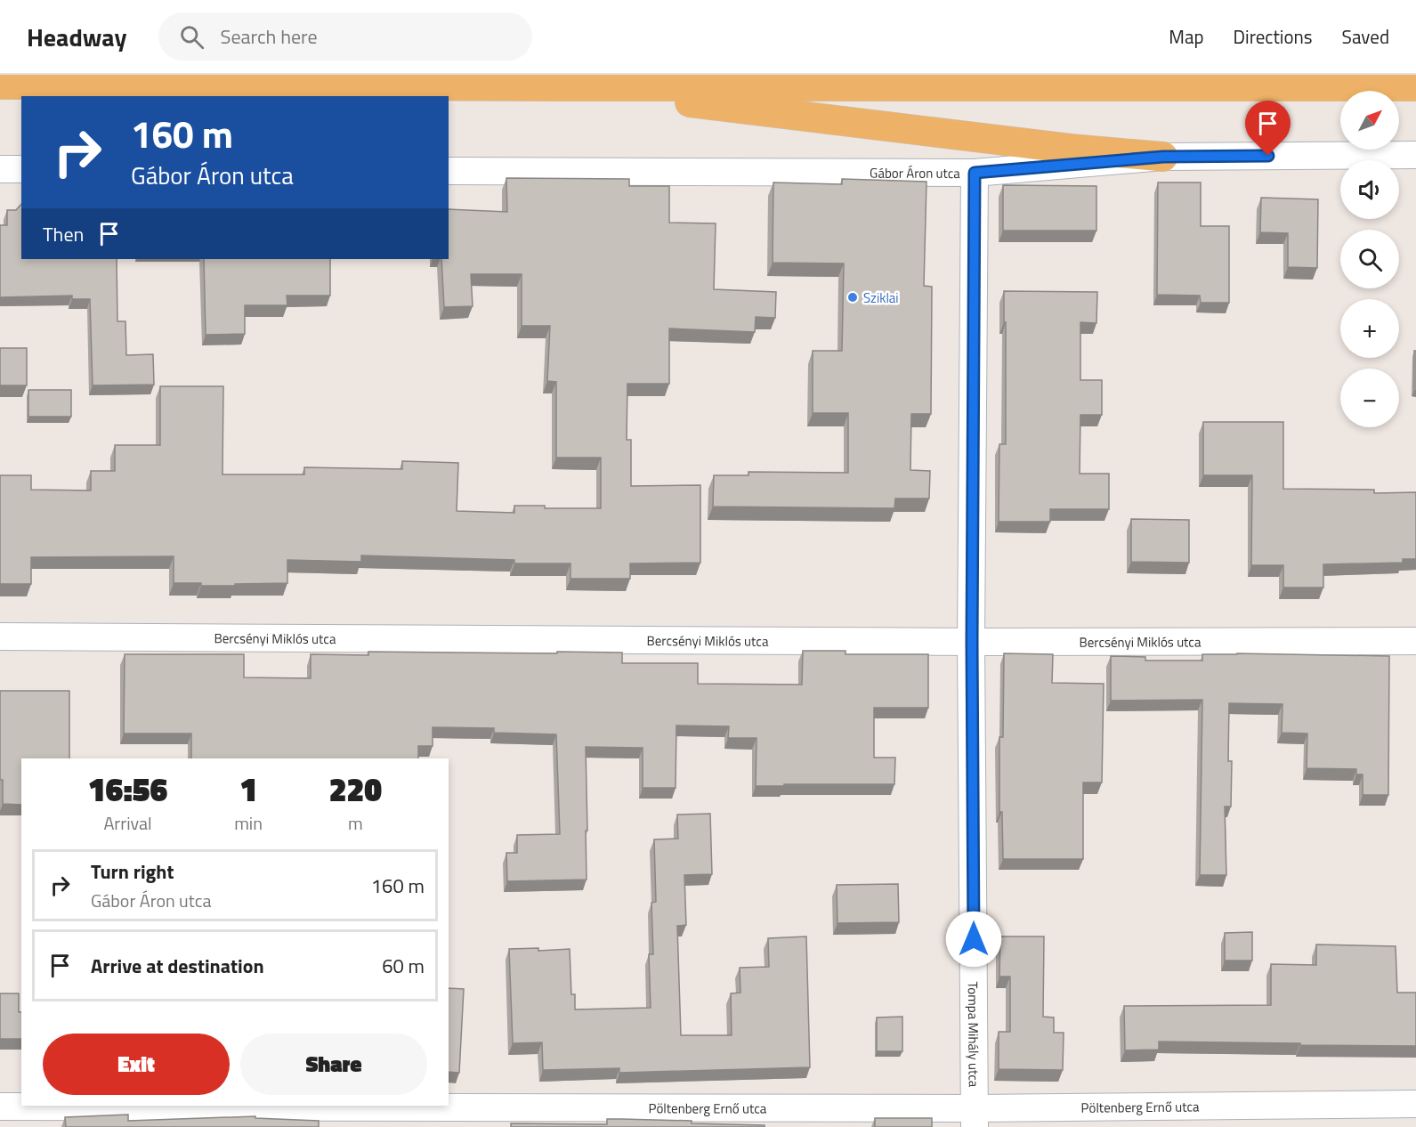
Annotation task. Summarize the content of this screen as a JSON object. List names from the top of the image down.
{
  "streets": {
    "street": [
      "Gábor Áron utca",
      "Bercsényi Miklós utca",
      "Tompa Mihály utca",
      "Pöltenberg Ernő utca"
    ]
  },
  "crossings": [
    ["Gábor Áron utca", "Tompa Mihály utca"],
    ["Bercsényi Miklós utca", "Tompa Mihály utca"],
    ["Tompa Mihály utca", "Pöltenberg Ernő utca"]
  ],
  "places": ["Sziklai"],
  "north": "top right",
  "page": {
    "header": "Headway",
    "search": "Search here",
    "nav": ["Map", "Directions", "Saved"],
    "map_buttons": ["+", "−"],
    "turn": ["160 m", "Gábor Áron utca"],
    "then": "Then",
    "eta": [
      "16:56",
      "Arrival",
      "1",
      "min",
      "220",
      "m"
    ],
    "list": [
      {
        "name": "Turn right",
        "note": "Gábor Áron utca",
        "value": "160 m"
      },
      {
        "name": "Arrive at destination",
        "value": "60 m"
      }
    ],
    "buttons": ["Exit", "Share"]
  }
}
